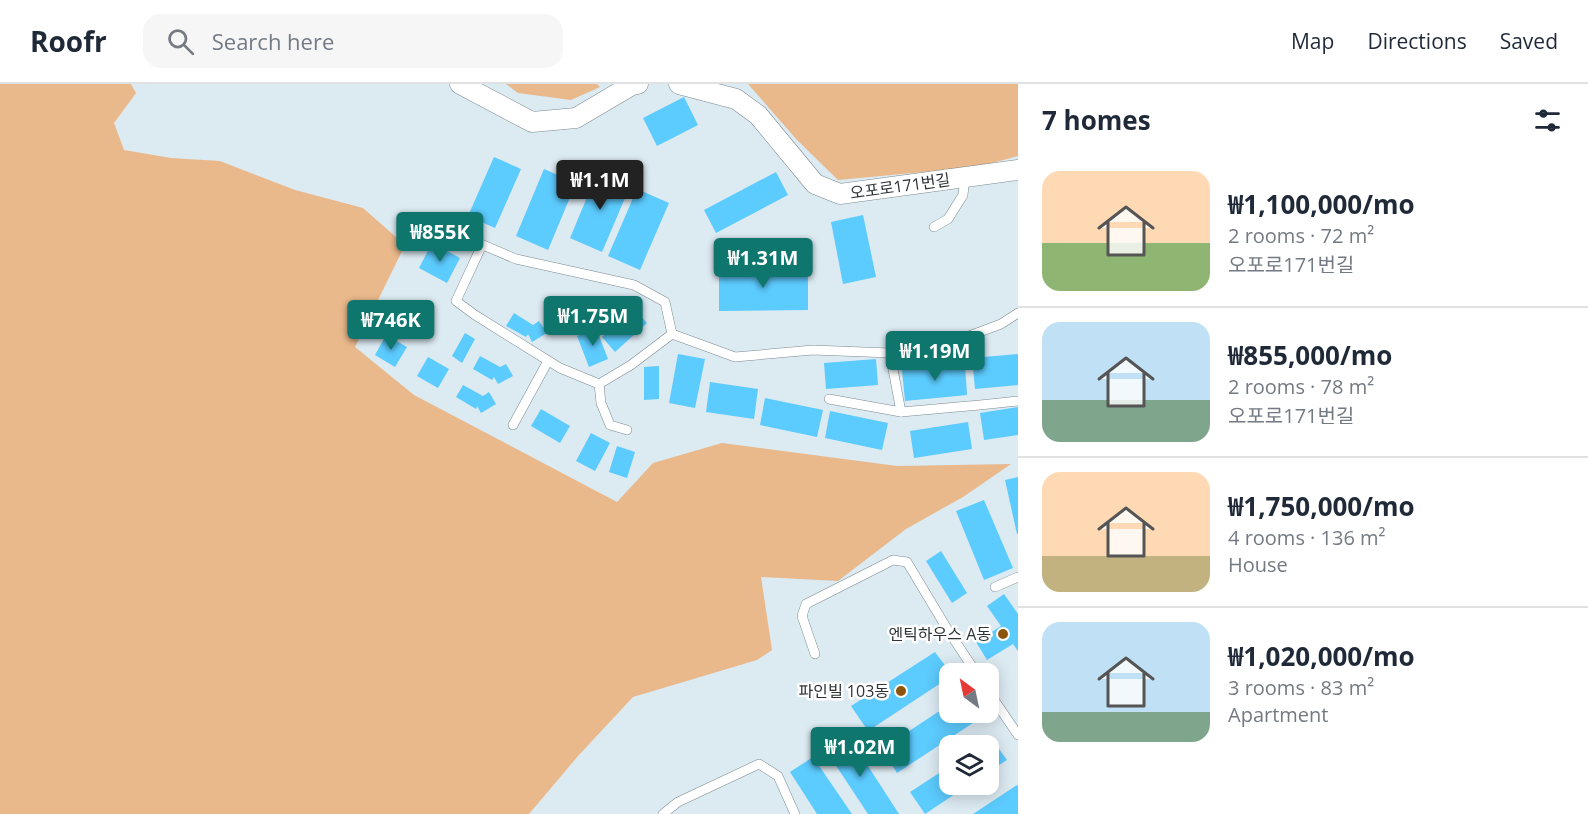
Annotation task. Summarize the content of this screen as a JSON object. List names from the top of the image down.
{
  "streets": {
    "street": ["오포로171번길"]
  },
  "places": ["엔틱하우스 A동", "파인빌 103동"],
  "north": "top left",
  "page": {
    "header": "Roofr",
    "search": "Search here",
    "nav": ["Map", "Directions", "Saved"],
    "heading": "7 homes",
    "list": [
      {
        "name": "₩1,100,000/mo",
        "note": "2 rooms · 72 m² · 오포로171번길"
      },
      {
        "name": "₩855,000/mo",
        "note": "2 rooms · 78 m² · 오포로171번길"
      },
      {
        "name": "₩1,750,000/mo",
        "note": "4 rooms · 136 m² · House"
      },
      {
        "name": "₩1,020,000/mo",
        "note": "3 rooms · 83 m² · Apartment"
      }
    ],
    "price": [
      "₩1.1M",
      "₩855K",
      "₩1.31M",
      "₩1.75M",
      "₩746K",
      "₩1.19M",
      "₩1.02M"
    ]
  }
}
